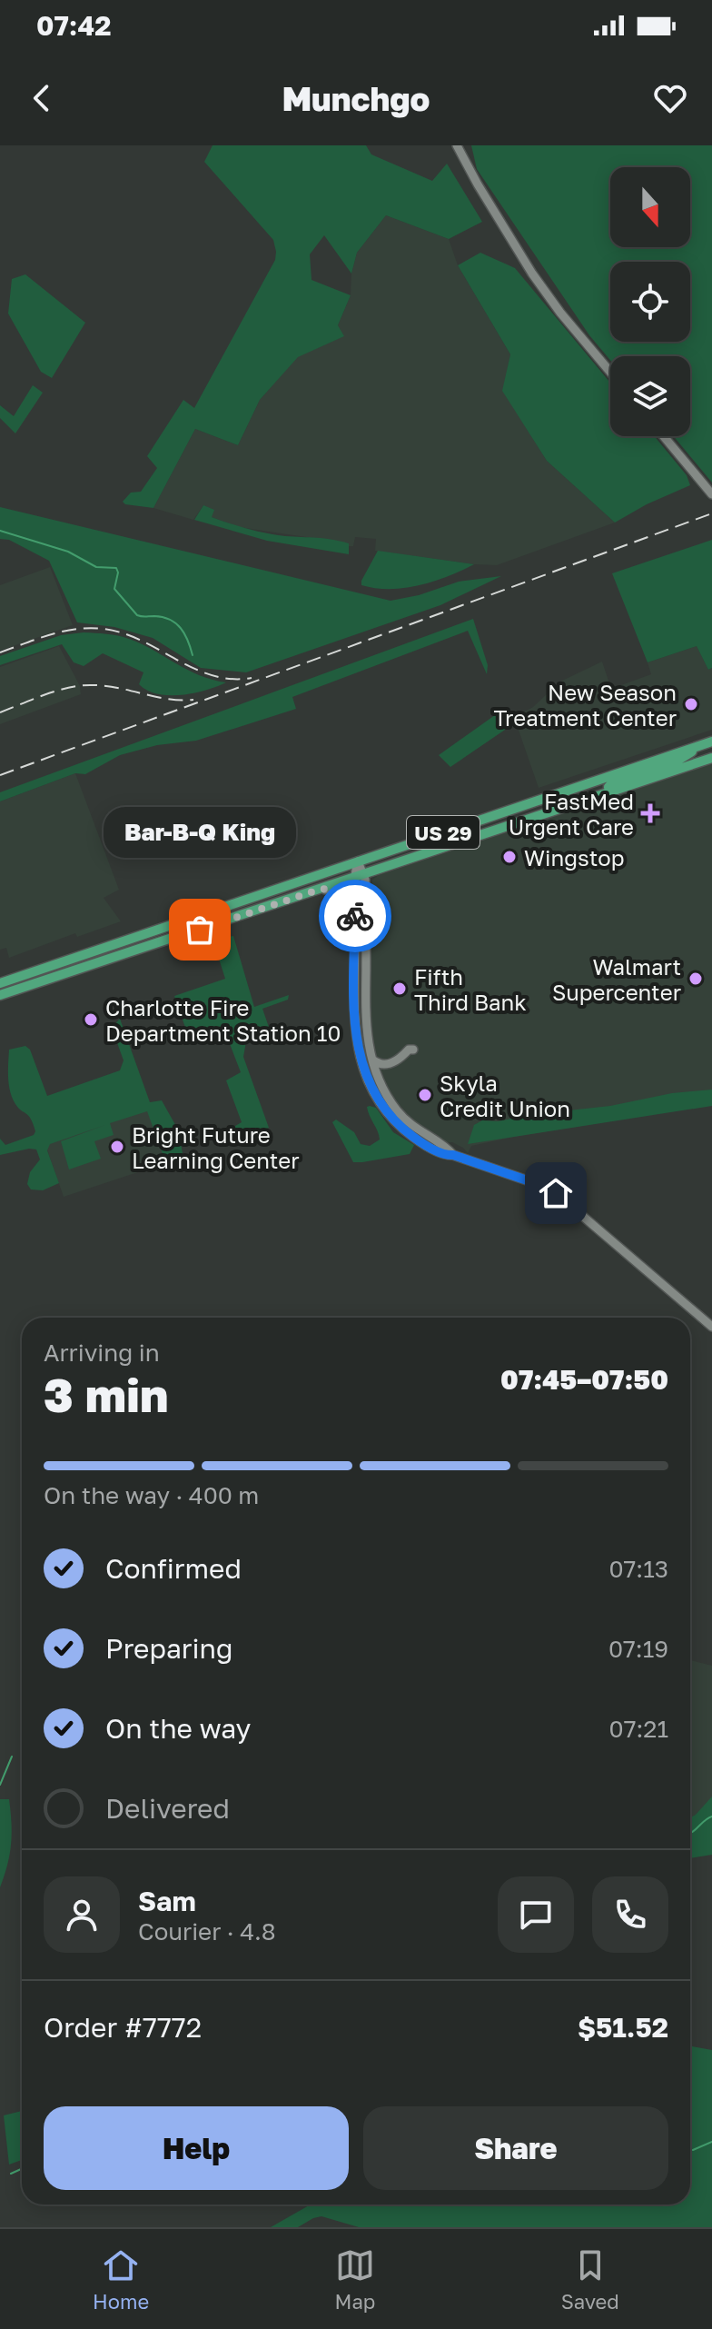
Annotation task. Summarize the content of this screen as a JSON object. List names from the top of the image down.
{
  "streets": {
    "main road": ["US 29"]
  },
  "places": {
    "other": [
      "New Season Treatment Center",
      "Wingstop",
      "Bar-B-Q King",
      "Walmart Supercenter",
      "Fifth Third Bank",
      "Charlotte Fire Department Station 10",
      "Skyla Credit Union",
      "Bright Future Learning Center"
    ],
    "health": ["FastMed Urgent Care"]
  },
  "north": "bottom",
  "page": {
    "status": "07:42",
    "header": "Munchgo",
    "bubble": "Bar-B-Q King",
    "heading": ["3 min", "Arriving in", "07:45–07:50"],
    "panel": [
      "Sam",
      "Courier · 4.8",
      "Order #7772",
      "$51.52"
    ],
    "bar": "On the way · 400 m",
    "list": [
      ["Confirmed", "07:13"],
      ["Preparing", "07:19"],
      ["On the way", "07:21"],
      "Delivered"
    ],
    "buttons": ["Help", "Share"],
    "tabs": ["Home", "Map", "Saved"]
  }
}
